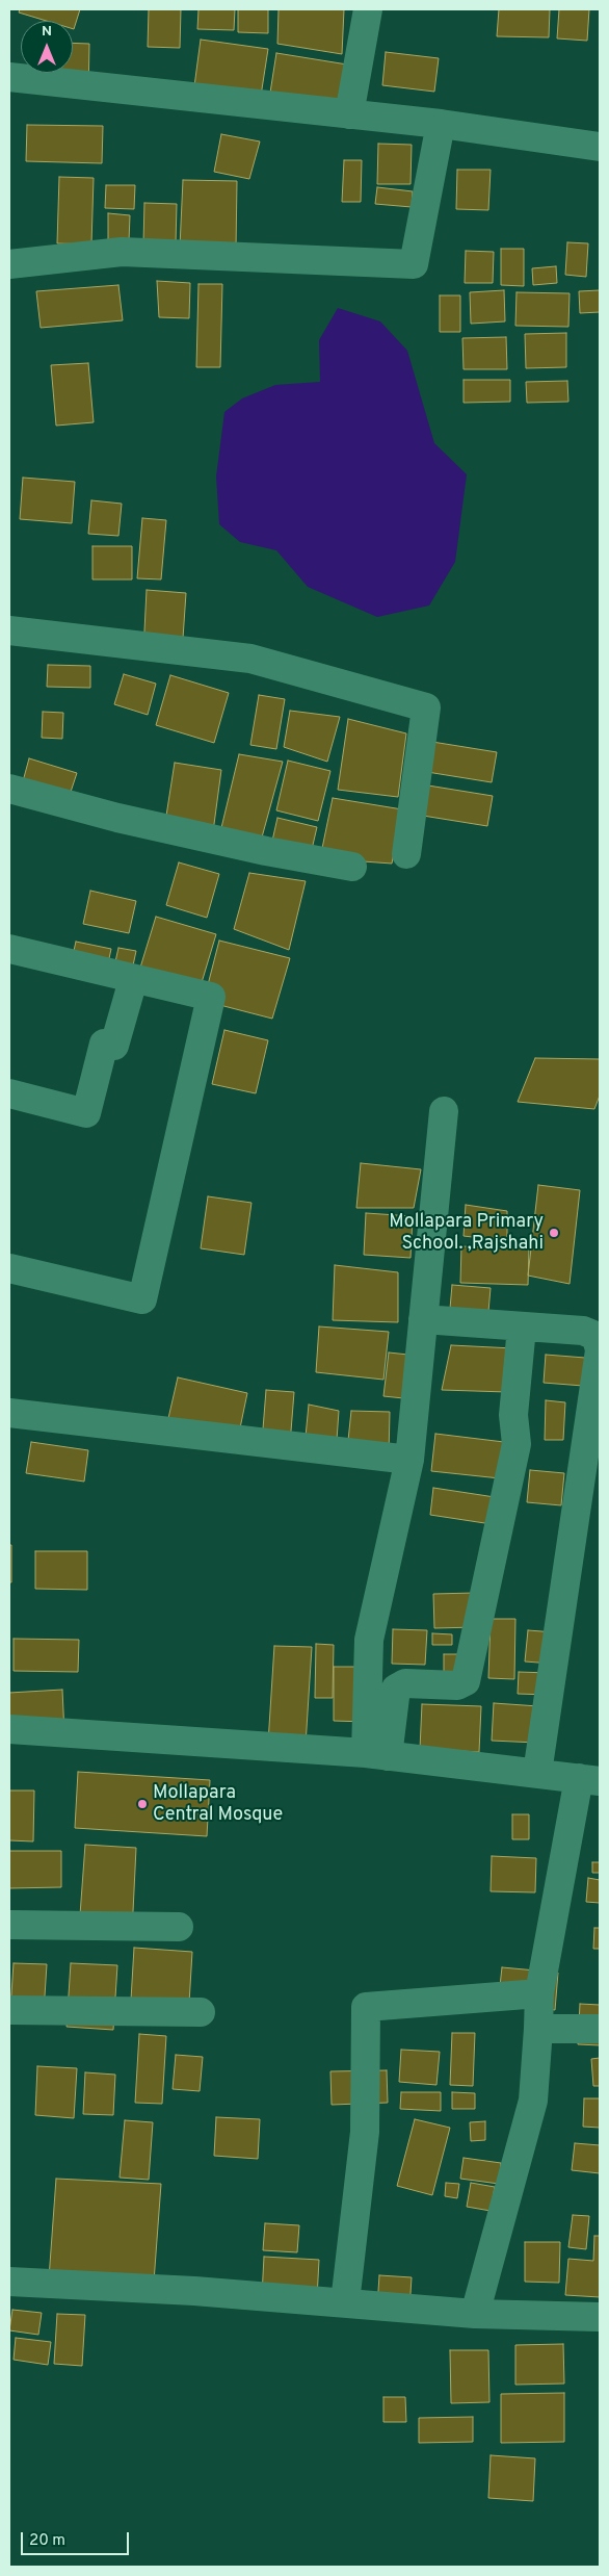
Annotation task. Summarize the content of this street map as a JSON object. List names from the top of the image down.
{
  "places": ["Mollapara Primary School. ,Rajshahi", "Mollapara Central Mosque"],
  "scale_bar": "20 m",
  "north": "top"
}
